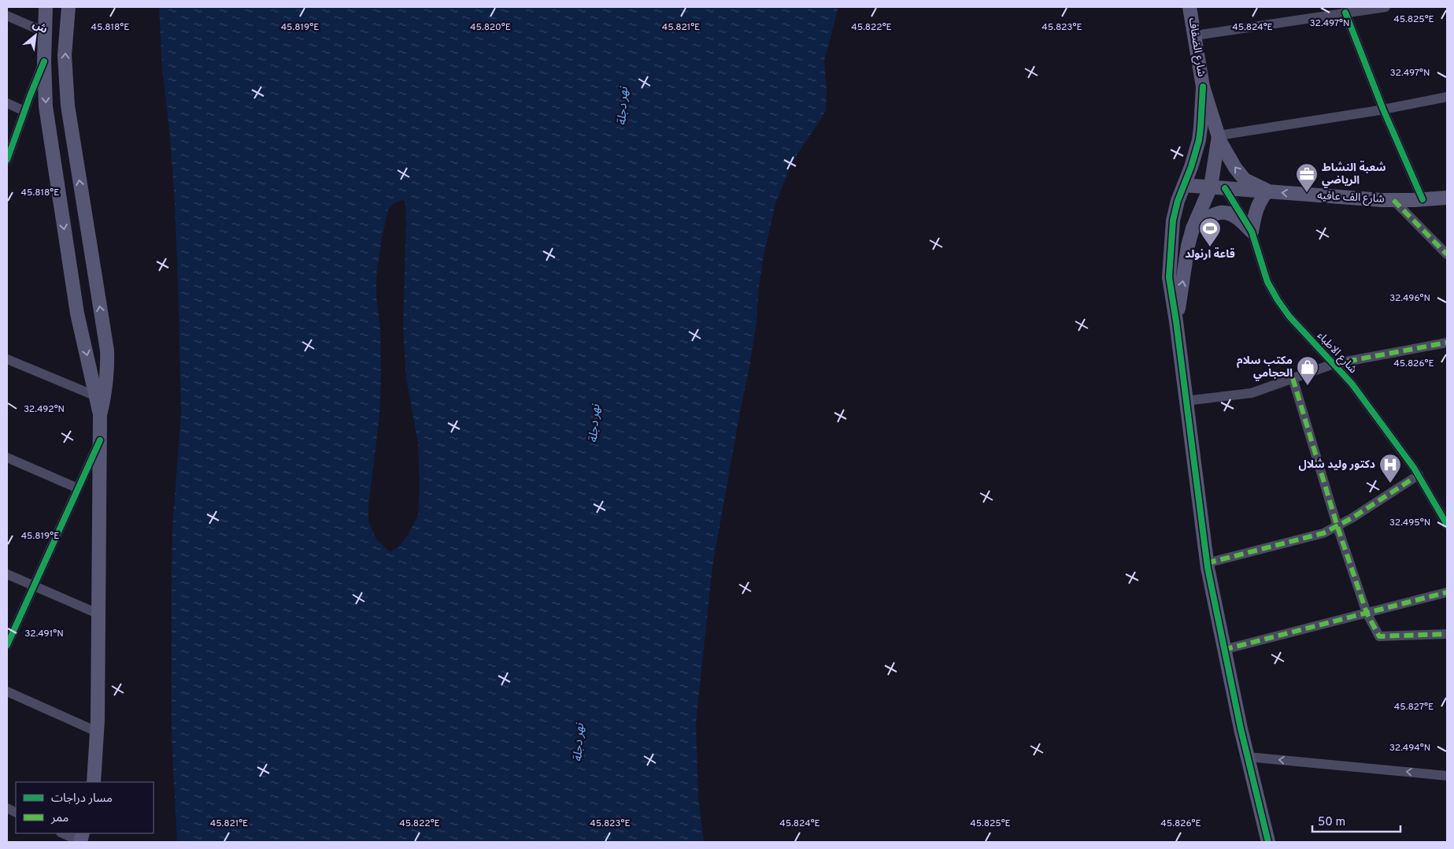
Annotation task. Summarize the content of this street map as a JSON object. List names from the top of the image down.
{
  "streets": {
    "street": ["شارع الضفاف", "شارع الف عافيه", "شارع الاطباء"]
  },
  "crossings": [
    ["شارع الف عافيه", "شارع الاطباء"]
  ],
  "water": ["نهر دجلة"],
  "places": {
    "office": ["شعبة النشاط الرياضي"],
    "sports": ["قاعة ارنولد"],
    "shop": ["مكتب سلام الحجامي"],
    "hospital": ["دكتور وليد شلال"]
  },
  "legend": ["مسار دراجات", "ممر"],
  "scale_bar": "50 m",
  "north": "top right",
  "coordinates": [
    "45.825°E",
    "32.497°N",
    "45.818°E",
    "45.819°E",
    "45.820°E",
    "45.821°E",
    "45.822°E",
    "45.823°E",
    "45.824°E",
    "32.496°N",
    "45.826°E",
    "32.492°N",
    "32.495°N",
    "32.491°N",
    "45.827°E",
    "32.494°N"
  ]
}
